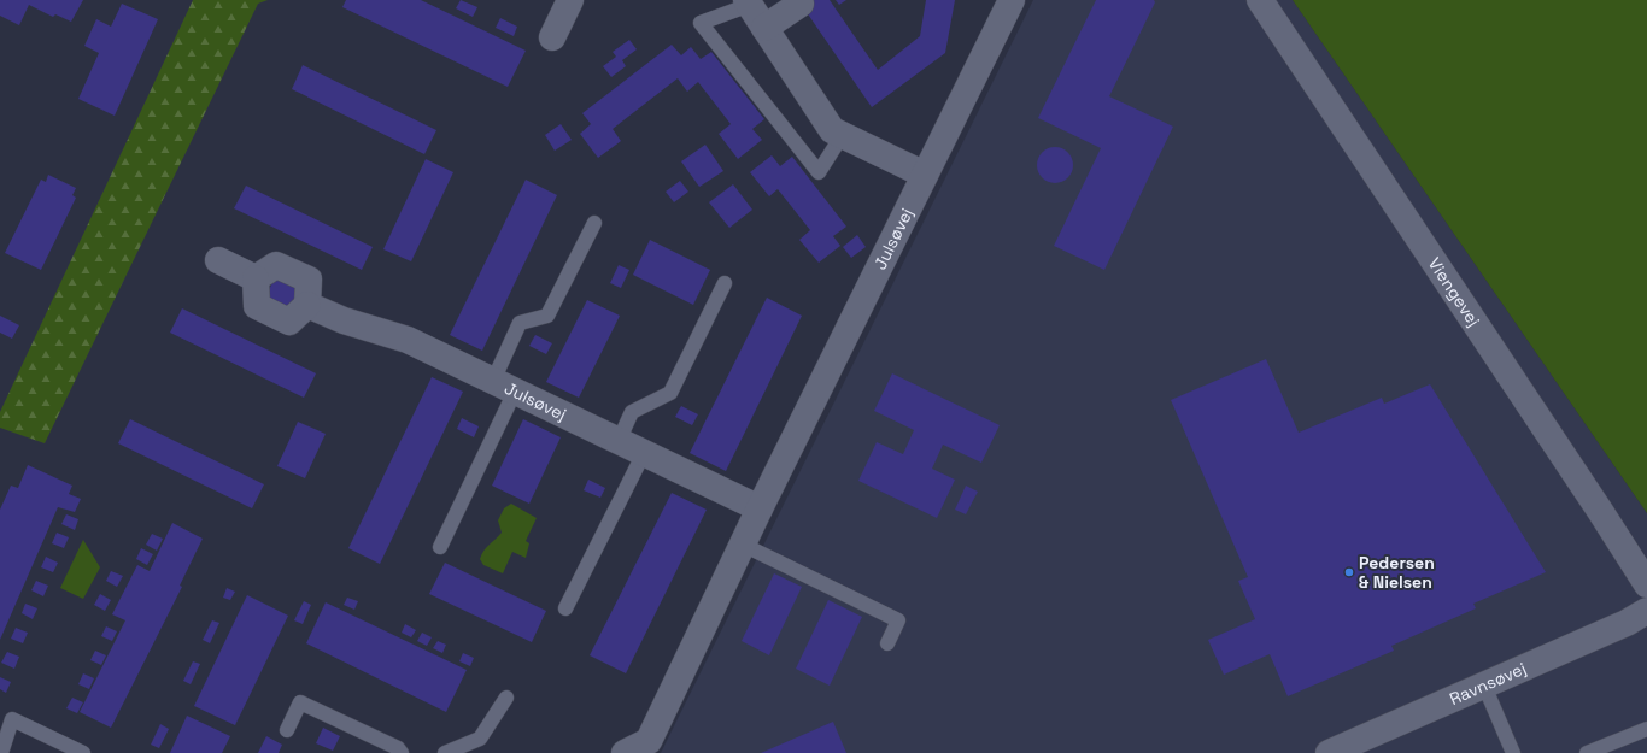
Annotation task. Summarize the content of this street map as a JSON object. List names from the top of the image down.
{
  "streets": {
    "street": ["Julsøvej", "Viengevej", "Ravnsøvej"]
  },
  "places": ["Pedersen & Nielsen"]
}
